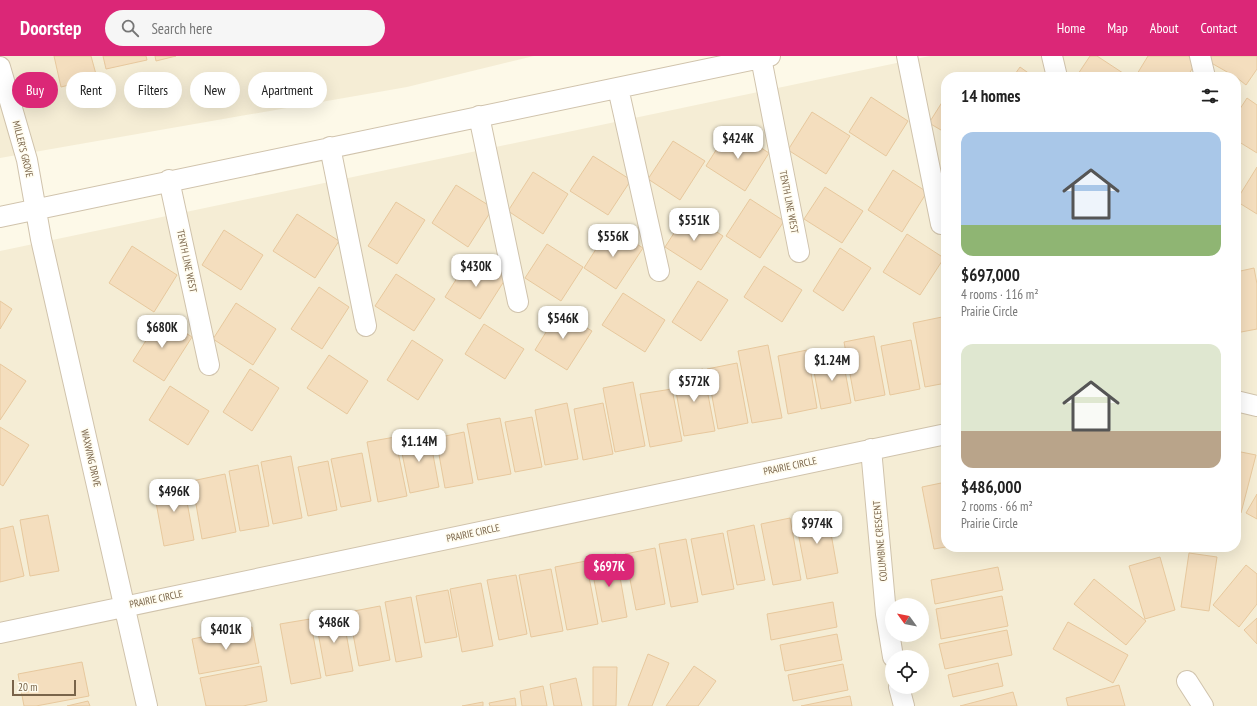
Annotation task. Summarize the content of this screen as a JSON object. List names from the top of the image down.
{
  "streets": {
    "street": [
      "MILLER'S GROVE",
      "TENTH LINE WEST",
      "WAXWING DRIVE",
      "PRAIRIE CIRCLE",
      "COLUMBINE CRESCENT"
    ]
  },
  "crossings": [
    ["MILLER'S GROVE", "TENTH LINE WEST"],
    ["MILLER'S GROVE", "WAXWING DRIVE"],
    ["TENTH LINE WEST", "WAXWING DRIVE"],
    ["WAXWING DRIVE", "PRAIRIE CIRCLE"],
    ["PRAIRIE CIRCLE", "COLUMBINE CRESCENT"]
  ],
  "scale_bar": "20 m",
  "north": "top left",
  "page": {
    "header": "Doorstep",
    "search": "Search here",
    "nav": [
      "Home",
      "Map",
      "About",
      "Contact"
    ],
    "chip": [
      "Buy",
      "Rent",
      "Filters",
      "New",
      "Apartment"
    ],
    "heading": "14 homes",
    "list": [
      {
        "name": "$697,000",
        "note": "4 rooms · 116 m² · Prairie Circle"
      },
      {
        "name": "$486,000",
        "note": "2 rooms · 66 m² · Prairie Circle"
      }
    ],
    "price": [
      "$424K",
      "$551K",
      "$556K",
      "$430K",
      "$546K",
      "$680K",
      "$1.24M",
      "$572K",
      "$1.14M",
      "$496K",
      "$974K",
      "$697K",
      "$486K",
      "$401K"
    ],
    "scale": "20 m"
  }
}
